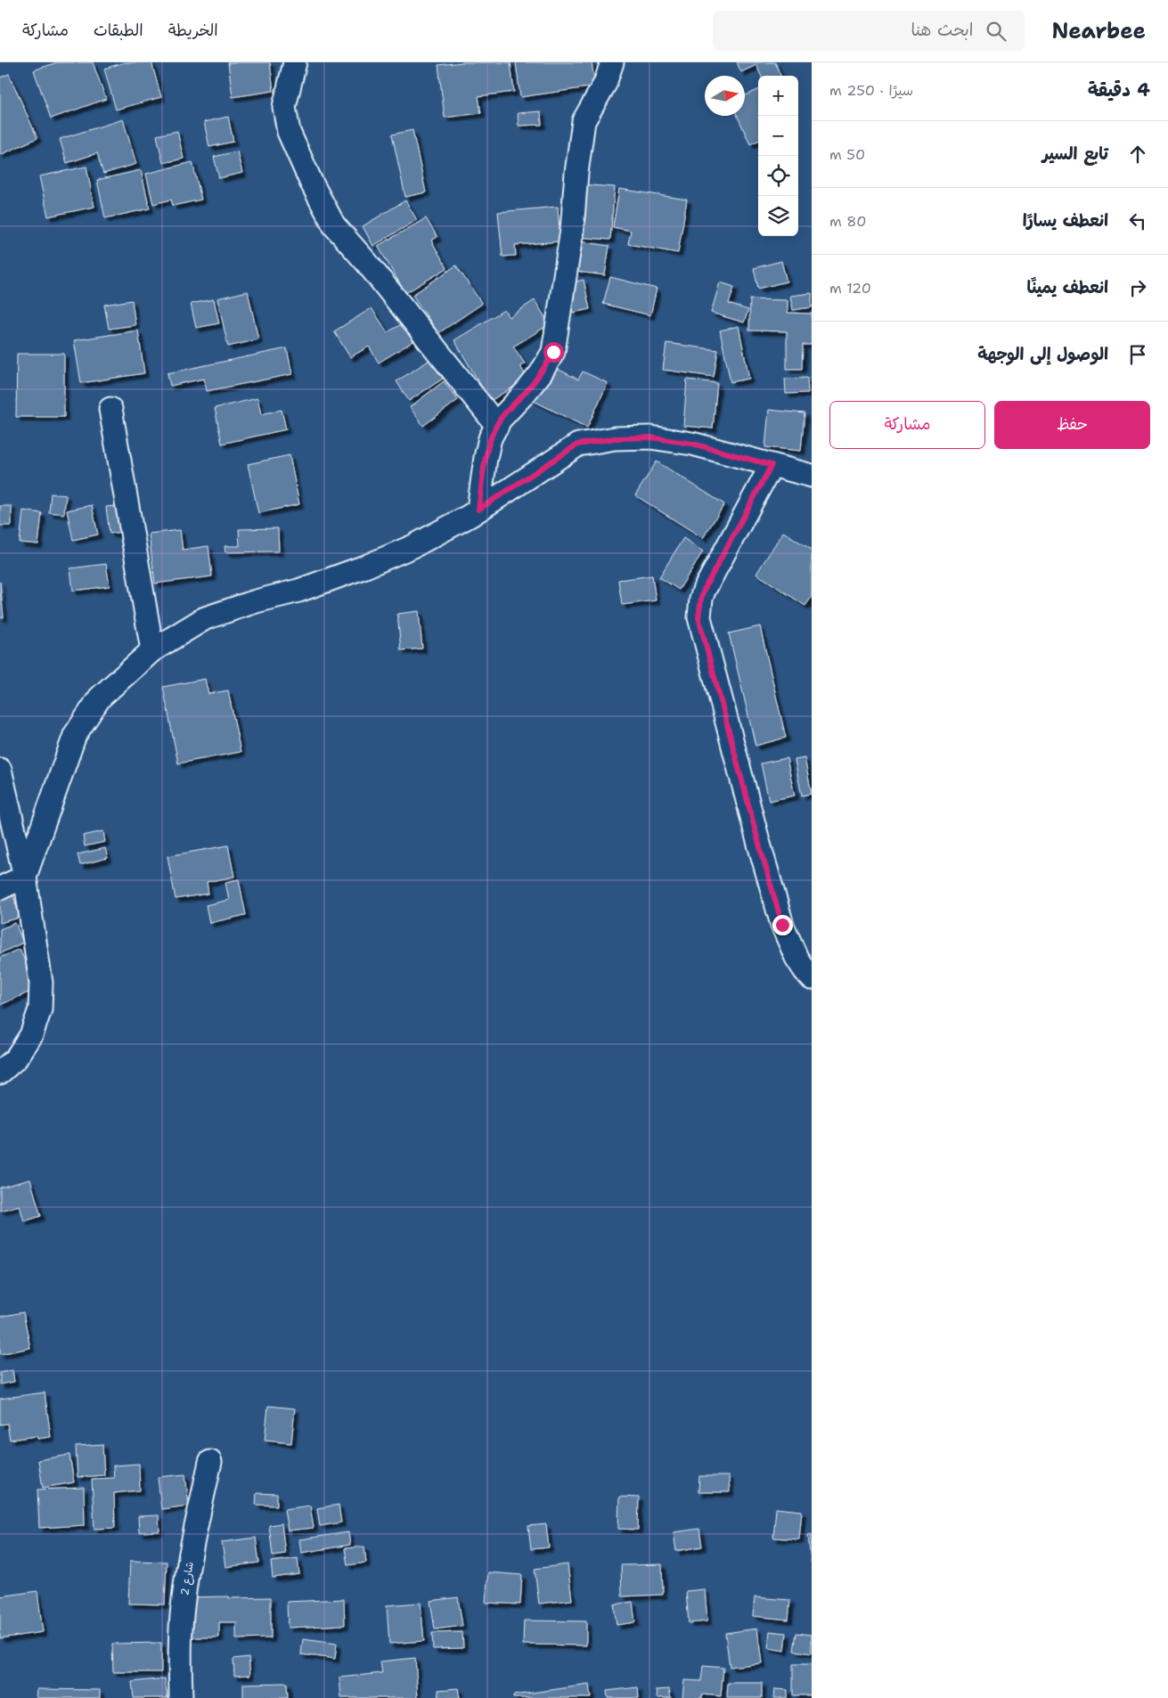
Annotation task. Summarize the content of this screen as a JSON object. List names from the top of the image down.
{
  "streets": {
    "street": ["شارع 2"]
  },
  "north": "right",
  "page": {
    "header": "Nearbee",
    "search": "ابحث هنا",
    "nav": ["الخريطة", "الطبقات", "مشاركة"],
    "heading": ["4 دقيقة", "سيرًا · 250 m"],
    "map_buttons": ["+", "−"],
    "list": [
      ["تابع السير", "50 m"],
      ["انعطف يسارًا", "80 m"],
      ["انعطف يمينًا", "120 m"],
      "الوصول إلى الوجهة"
    ],
    "buttons": ["حفظ", "مشاركة"]
  }
}
